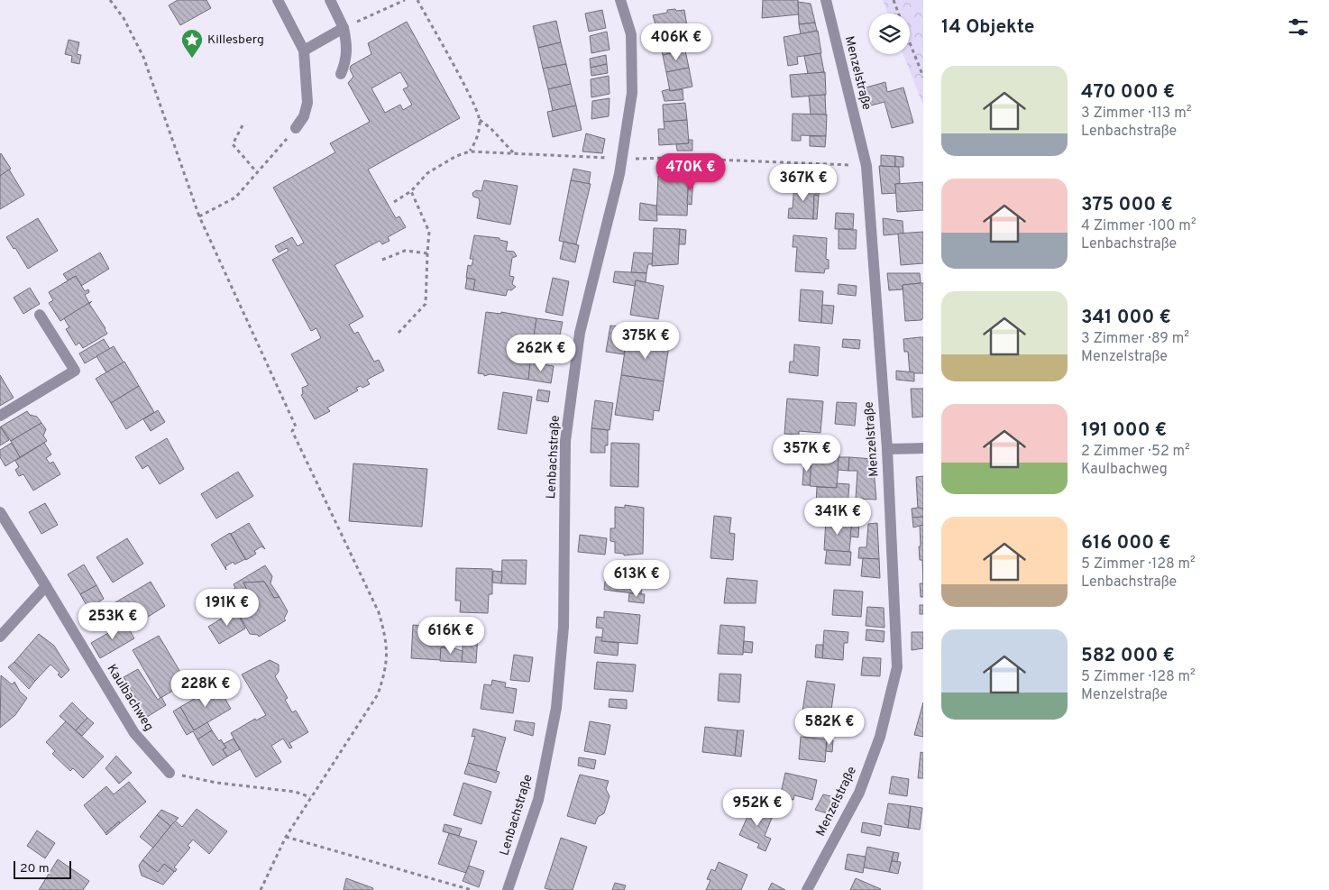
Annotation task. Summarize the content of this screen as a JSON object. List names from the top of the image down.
{
  "streets": {
    "street": ["Menzelstraße", "Lenbachstraße", "Kaulbachweg"]
  },
  "places": {
    "place": ["Killesberg"]
  },
  "scale_bar": "20 m",
  "page": {
    "heading": "14 Objekte",
    "price": [
      "406K €",
      "470K €",
      "367K €",
      "375K €",
      "262K €",
      "357K €",
      "341K €",
      "613K €",
      "191K €",
      "253K €",
      "616K €",
      "228K €",
      "582K €",
      "952K €"
    ],
    "list": [
      {
        "name": "470 000 €",
        "note": "3 Zimmer · 113 m² · Lenbachstraße"
      },
      {
        "name": "375 000 €",
        "note": "4 Zimmer · 100 m² · Lenbachstraße"
      },
      {
        "name": "341 000 €",
        "note": "3 Zimmer · 89 m² · Menzelstraße"
      },
      {
        "name": "191 000 €",
        "note": "2 Zimmer · 52 m² · Kaulbachweg"
      },
      {
        "name": "616 000 €",
        "note": "5 Zimmer · 128 m² · Lenbachstraße"
      },
      {
        "name": "582 000 €",
        "note": "5 Zimmer · 128 m² · Menzelstraße"
      }
    ],
    "scale": "20 m"
  }
}
